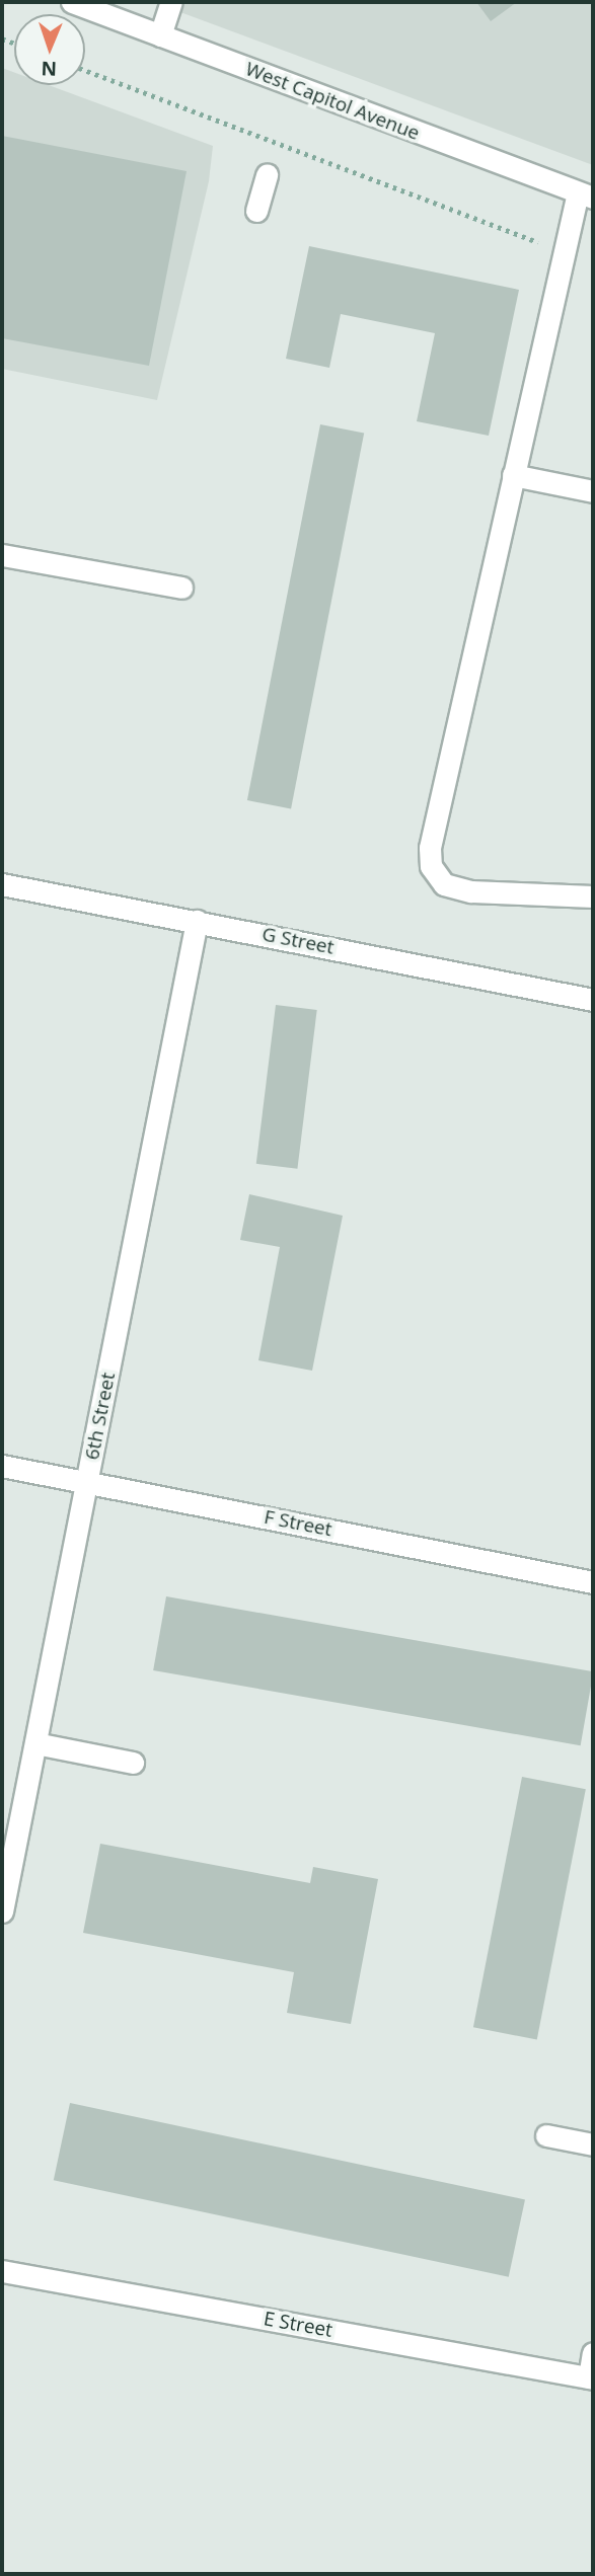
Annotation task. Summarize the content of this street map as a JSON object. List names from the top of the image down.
{
  "streets": {
    "street": [
      "West Capitol Avenue",
      "G Street",
      "6th Street",
      "F Street",
      "E Street"
    ]
  },
  "crossings": [
    ["G Street", "6th Street"],
    ["6th Street", "F Street"]
  ],
  "north": "bottom"
}
